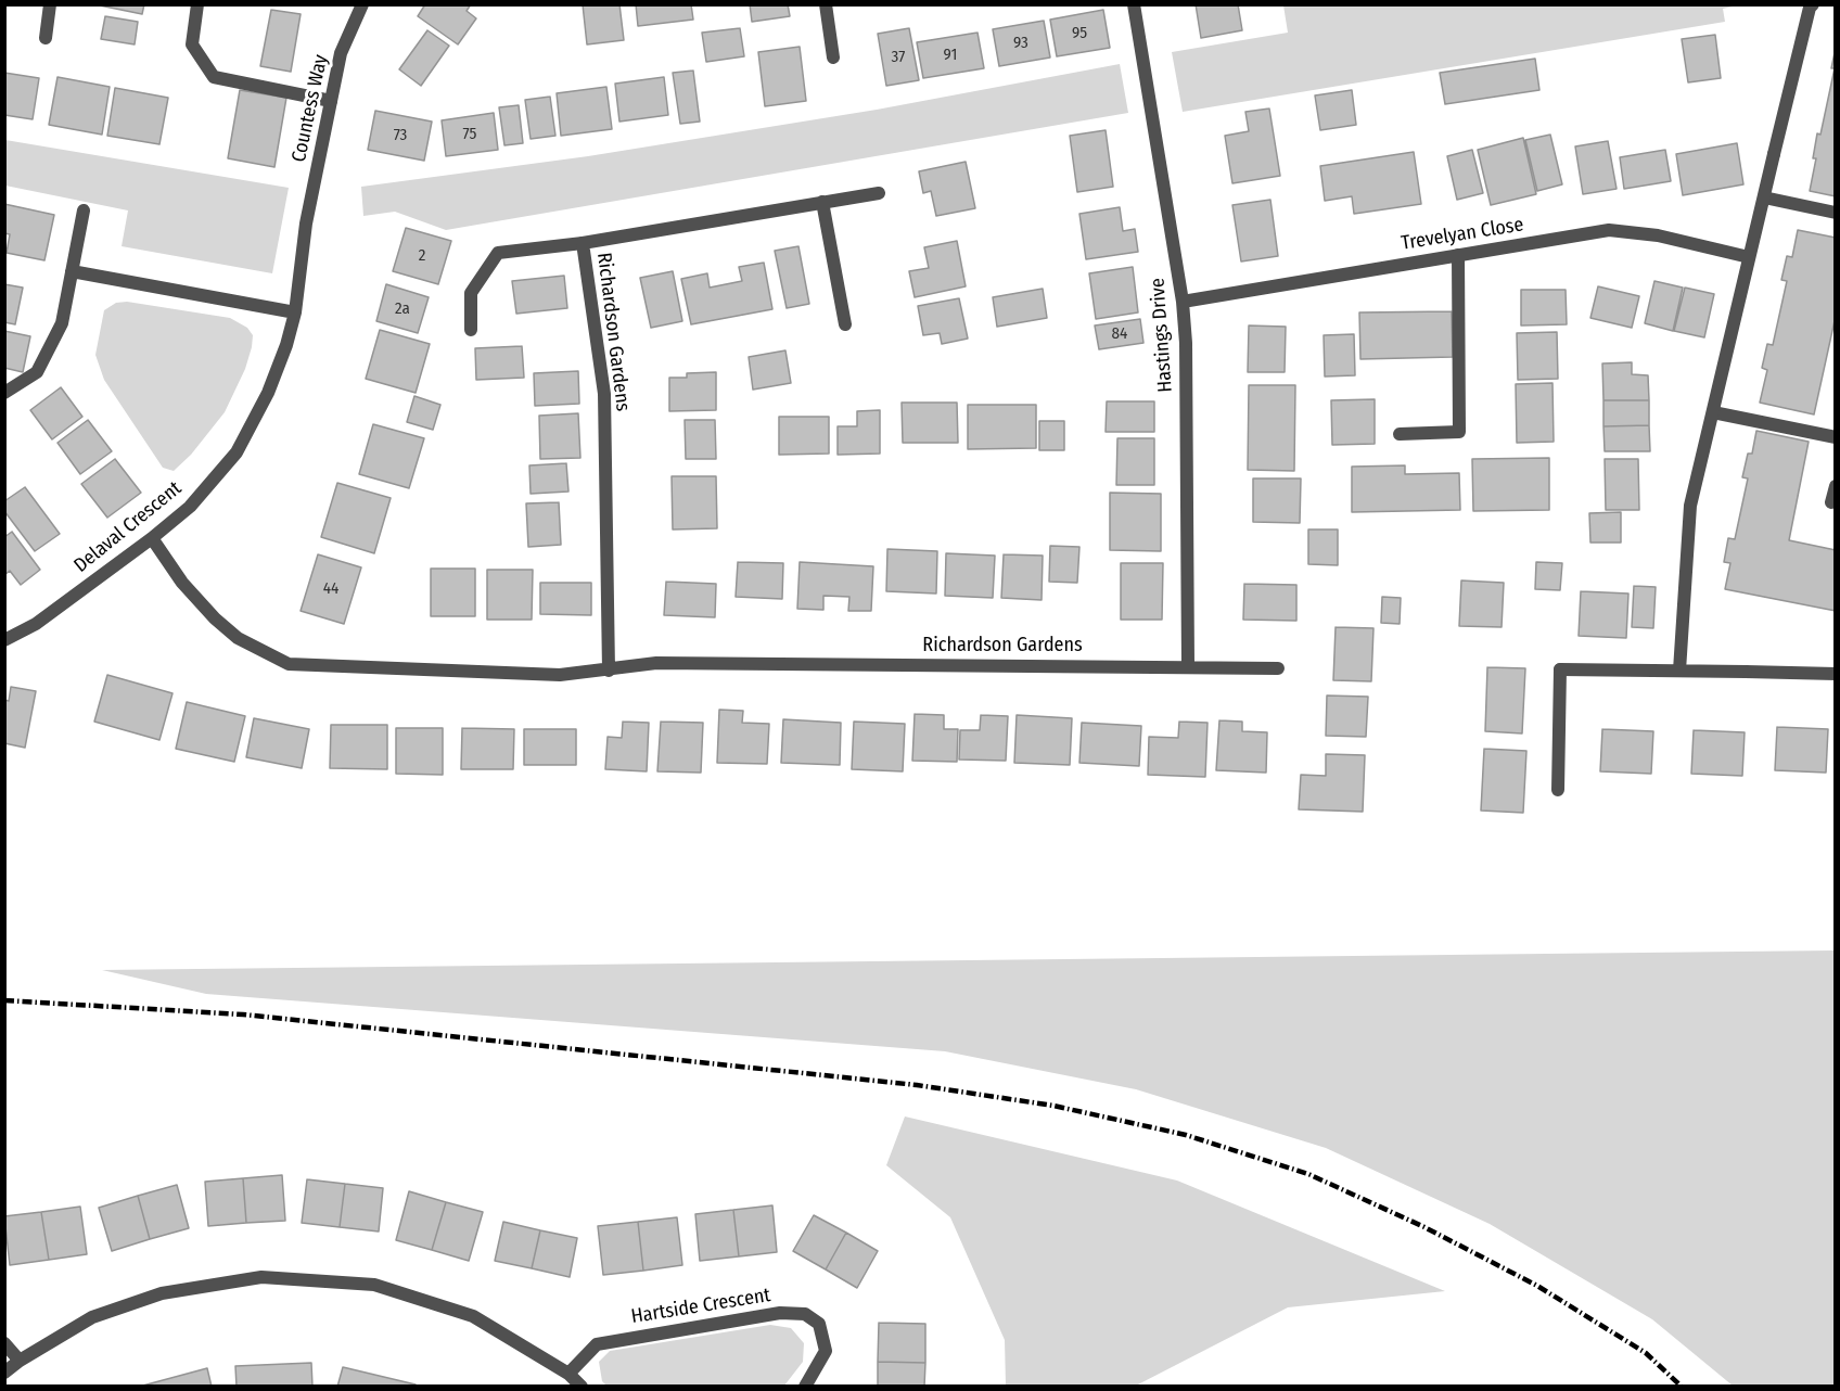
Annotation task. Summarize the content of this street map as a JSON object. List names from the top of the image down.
{
  "streets": {
    "street": [
      "Countess Way",
      "Trevelyan Close",
      "Richardson Gardens",
      "Hastings Drive",
      "Delaval Crescent",
      "Hartside Crescent"
    ]
  },
  "crossings": [
    ["Countess Way", "Delaval Crescent"],
    ["Trevelyan Close", "Hastings Drive"],
    ["Richardson Gardens", "Hastings Drive"],
    ["Richardson Gardens", "Delaval Crescent"]
  ],
  "house_numbers": [
    "95",
    "93",
    "91",
    "37",
    "75",
    "73",
    "2",
    "2a",
    "84",
    "44"
  ]
}
